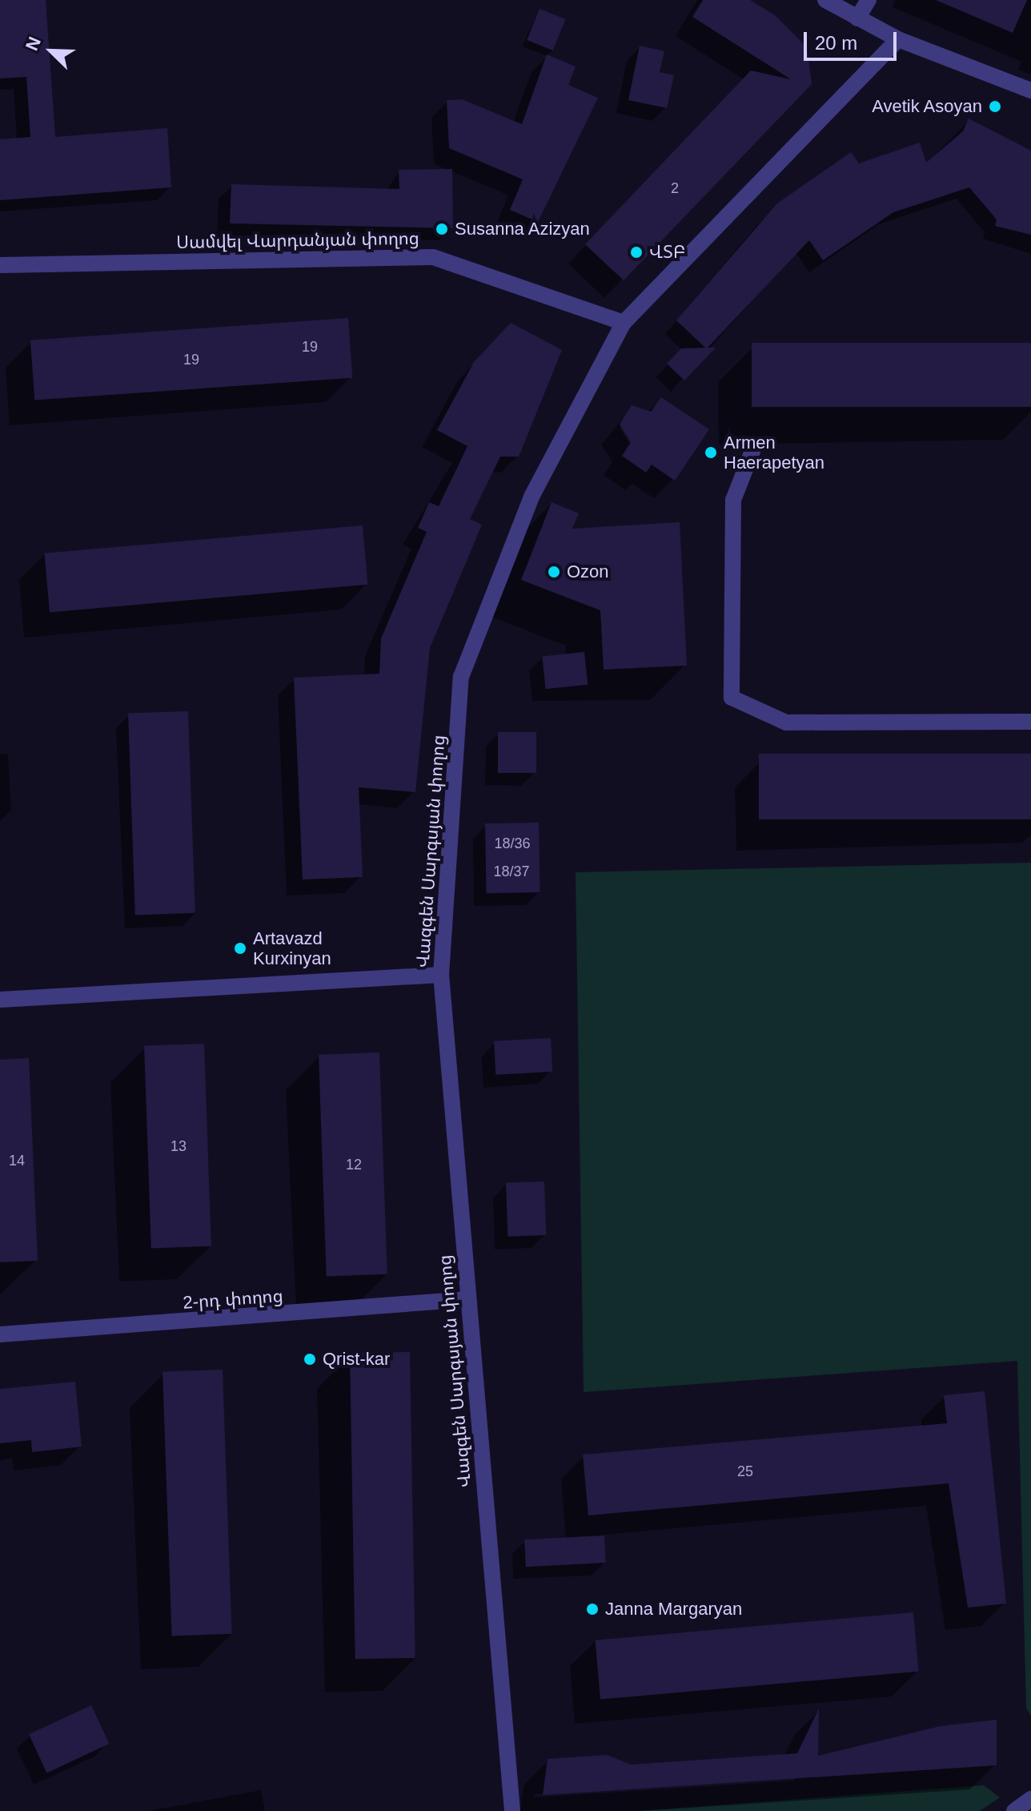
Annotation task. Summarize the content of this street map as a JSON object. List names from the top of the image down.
{
  "streets": {
    "street": ["Սամվել Վարդանյան փողոց", "Վազգեն Սարգսյան փողոց", "2-րդ փողոց"]
  },
  "crossings": [
    ["Սամվել Վարդանյան փողոց", "Վազգեն Սարգսյան փողոց"],
    ["Վազգեն Սարգսյան փողոց", "2-րդ փողոց"]
  ],
  "places": [
    "Avetik Asoyan",
    "Susanna Azizyan",
    "ՎՏԲ",
    "Armen Haerapetyan",
    "Ozon",
    "Artavazd Kurxinyan",
    "Qrist-kar",
    "Janna Margaryan"
  ],
  "house_numbers": [
    "2",
    "19",
    "19",
    "18/36",
    "18/37",
    "13",
    "14",
    "12",
    "25"
  ],
  "scale_bar": "20 m",
  "north": "top left"
}
